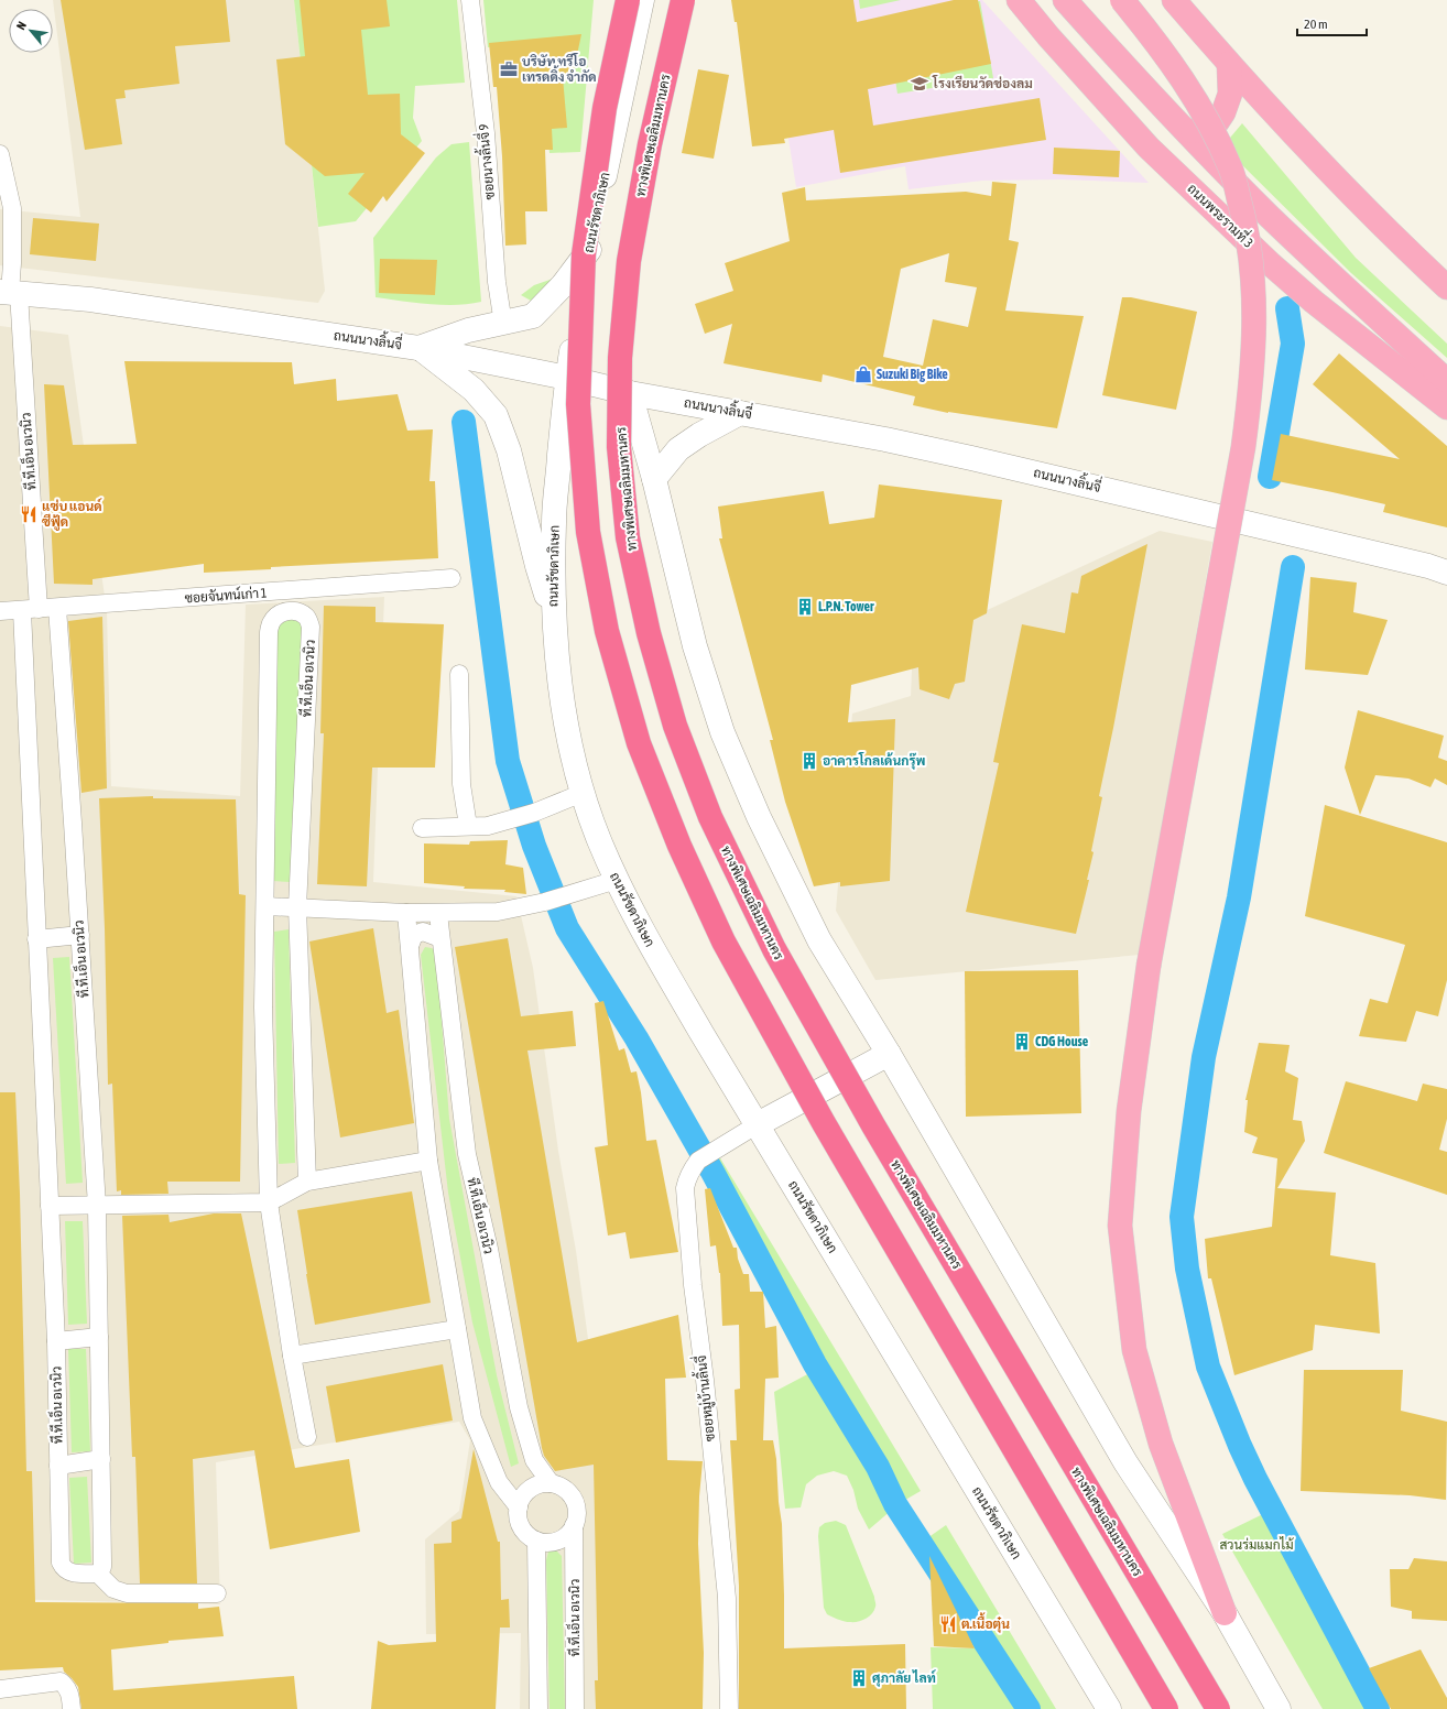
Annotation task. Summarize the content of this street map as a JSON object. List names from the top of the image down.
{
  "streets": {
    "highway": ["ทางพิเศษเฉลิมมหานคร"],
    "main road": ["ถนนรัชดาภิเษก", "ถนนพระรามที่ 3", "ถนนนางลิ้นจี่"],
    "street": [
      "ซอยนางลิ้นจี่ 9",
      "ที.ที.เอ็น อเวนิว",
      "ซอยจันทน์เก่า 1",
      "ซอยหมู่บ้านลิ้นจี่"
    ]
  },
  "crossings": [
    ["ถนนรัชดาภิเษก", "ถนนนางลิ้นจี่"],
    ["ถนนรัชดาภิเษก", "ซอยหมู่บ้านลิ้นจี่"],
    ["ถนนนางลิ้นจี่", "ที.ที.เอ็น อเวนิว"],
    ["ที.ที.เอ็น อเวนิว", "ซอยจันทน์เก่า 1"]
  ],
  "parks": ["สวนร่มแมกไม้"],
  "places": {
    "office": ["บริษัท ทรีโอ เทรดดิ้ง จำกัด"],
    "school or university": ["โรงเรียนวัดช่องลม"],
    "shop": ["Suzuki Big Bike"],
    "restaurant": ["แซ่บ แอนด์ ซีฟู้ด", "ต.เนื้อตุ๋น"],
    "building": [
      "L.P.N. Tower",
      "อาคารโกลเด้นกรุ๊พ",
      "CDG House",
      "ศุภาลัย ไลท์"
    ]
  },
  "scale_bar": "20 m",
  "north": "top left"
}
